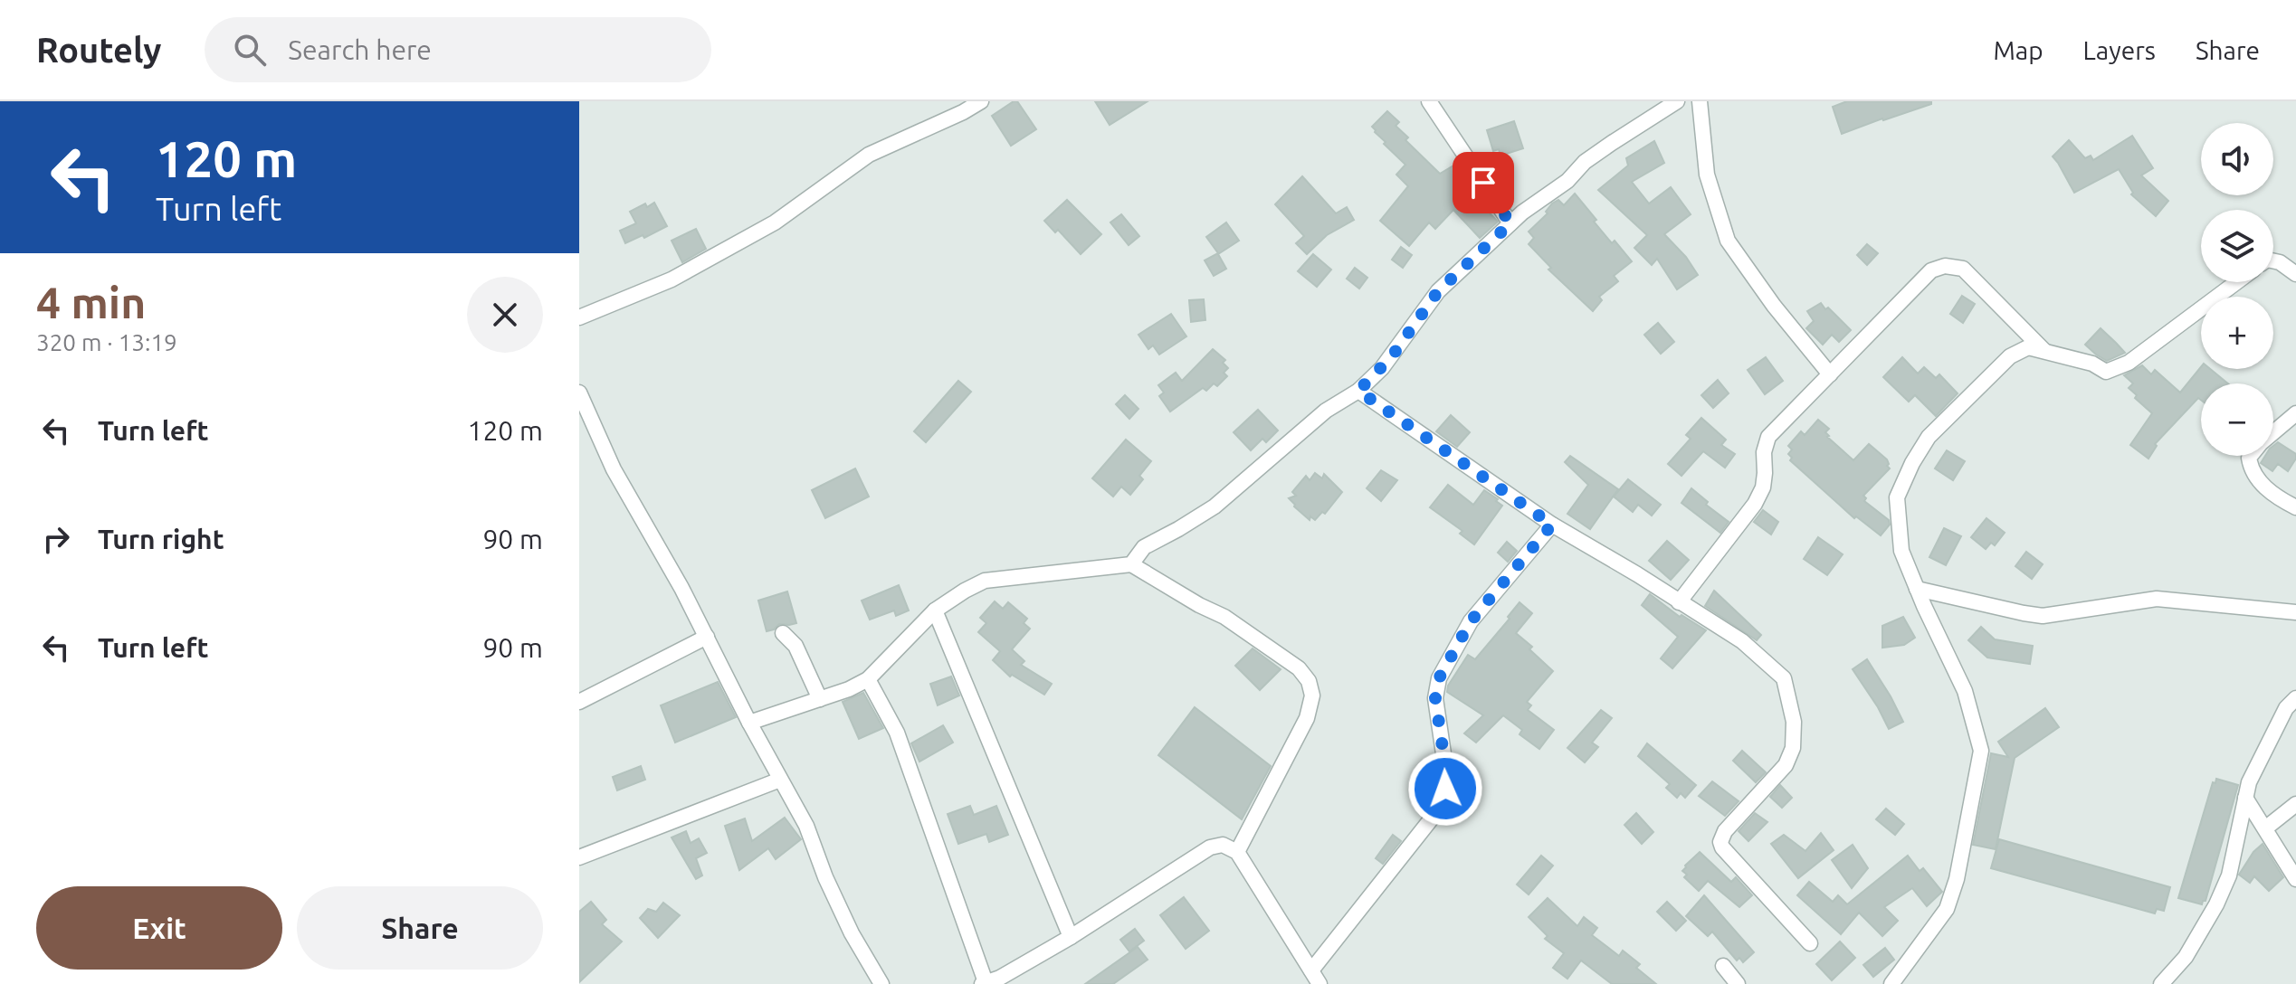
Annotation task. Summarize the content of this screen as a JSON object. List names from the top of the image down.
{
  "page": {
    "header": "Routely",
    "search": "Search here",
    "nav": ["Map", "Layers", "Share"],
    "turn": ["120 m", "Turn left"],
    "map_buttons": ["+", "−"],
    "heading": ["4 min", "320 m · 13:19"],
    "list": [
      {
        "name": "Turn left",
        "value": "120 m"
      },
      {
        "name": "Turn right",
        "value": "90 m"
      },
      {
        "name": "Turn left",
        "value": "90 m"
      }
    ],
    "buttons": ["Exit", "Share"]
  }
}
